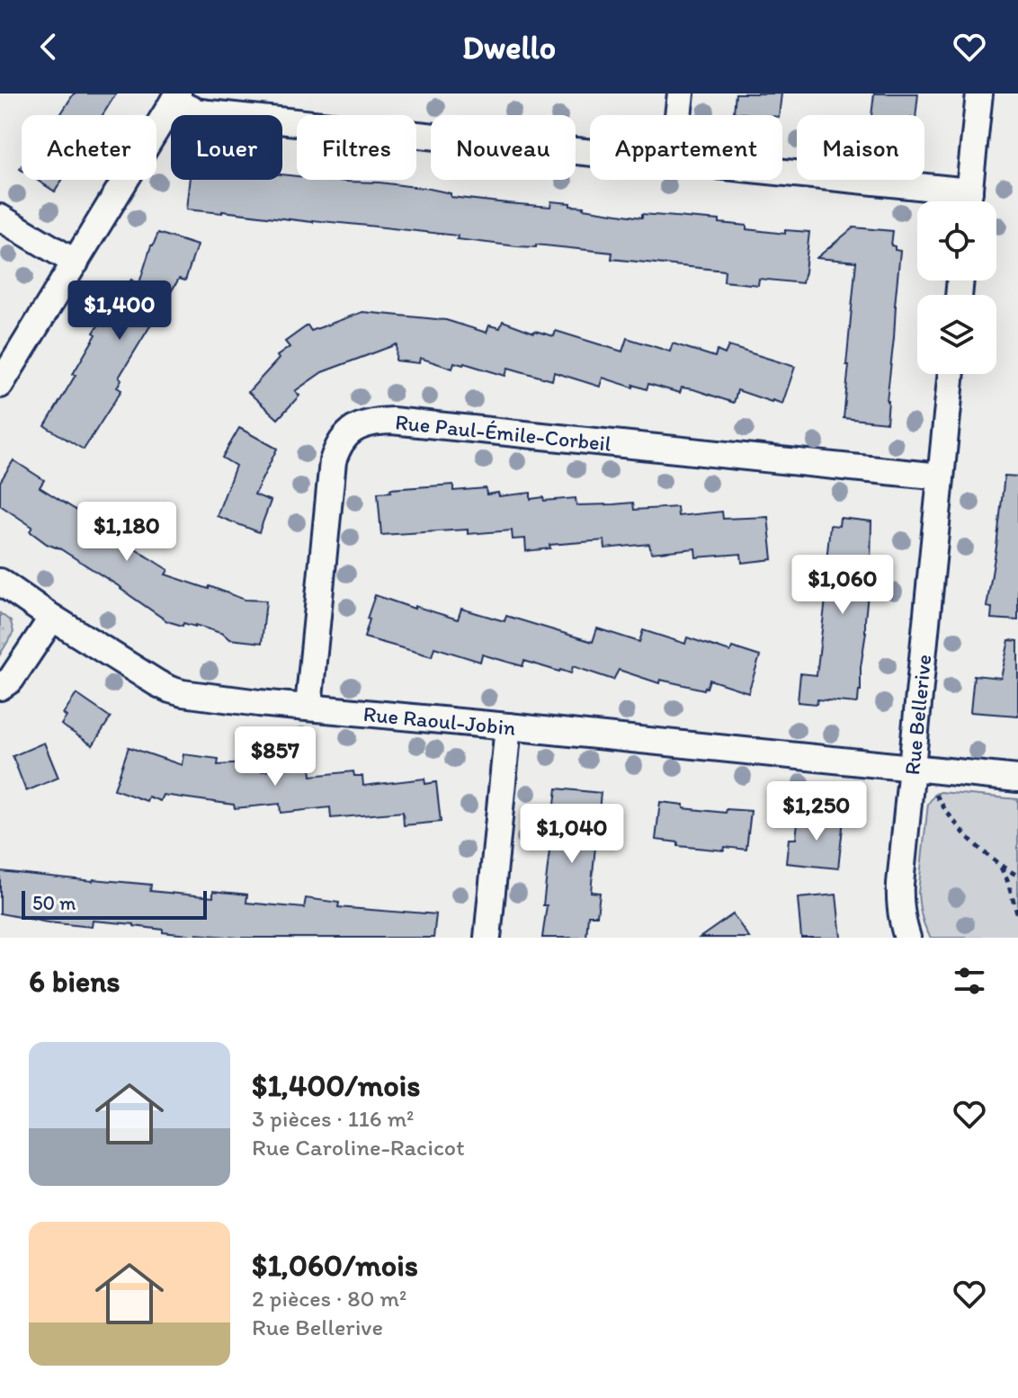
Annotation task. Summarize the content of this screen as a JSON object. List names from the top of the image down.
{
  "streets": {
    "street": ["Rue Paul-Émile-Corbeil", "Rue Bellerive", "Rue Raoul-Jobin"]
  },
  "crossings": [
    ["Rue Paul-Émile-Corbeil", "Rue Bellerive"],
    ["Rue Paul-Émile-Corbeil", "Rue Raoul-Jobin"],
    ["Rue Bellerive", "Rue Raoul-Jobin"]
  ],
  "scale_bar": "50 m",
  "page": {
    "header": "Dwello",
    "chip": [
      "Acheter",
      "Louer",
      "Filtres",
      "Nouveau",
      "Appartement",
      "Maison"
    ],
    "price": [
      "$1,400",
      "$1,180",
      "$1,060",
      "$857",
      "$1,250",
      "$1,040"
    ],
    "scale": "50 m",
    "heading": "6 biens",
    "list": [
      {
        "name": "$1,400/mois",
        "note": "3 pièces · 116 m² · Rue Caroline-Racicot"
      },
      {
        "name": "$1,060/mois",
        "note": "2 pièces · 80 m² · Rue Bellerive"
      }
    ]
  }
}
